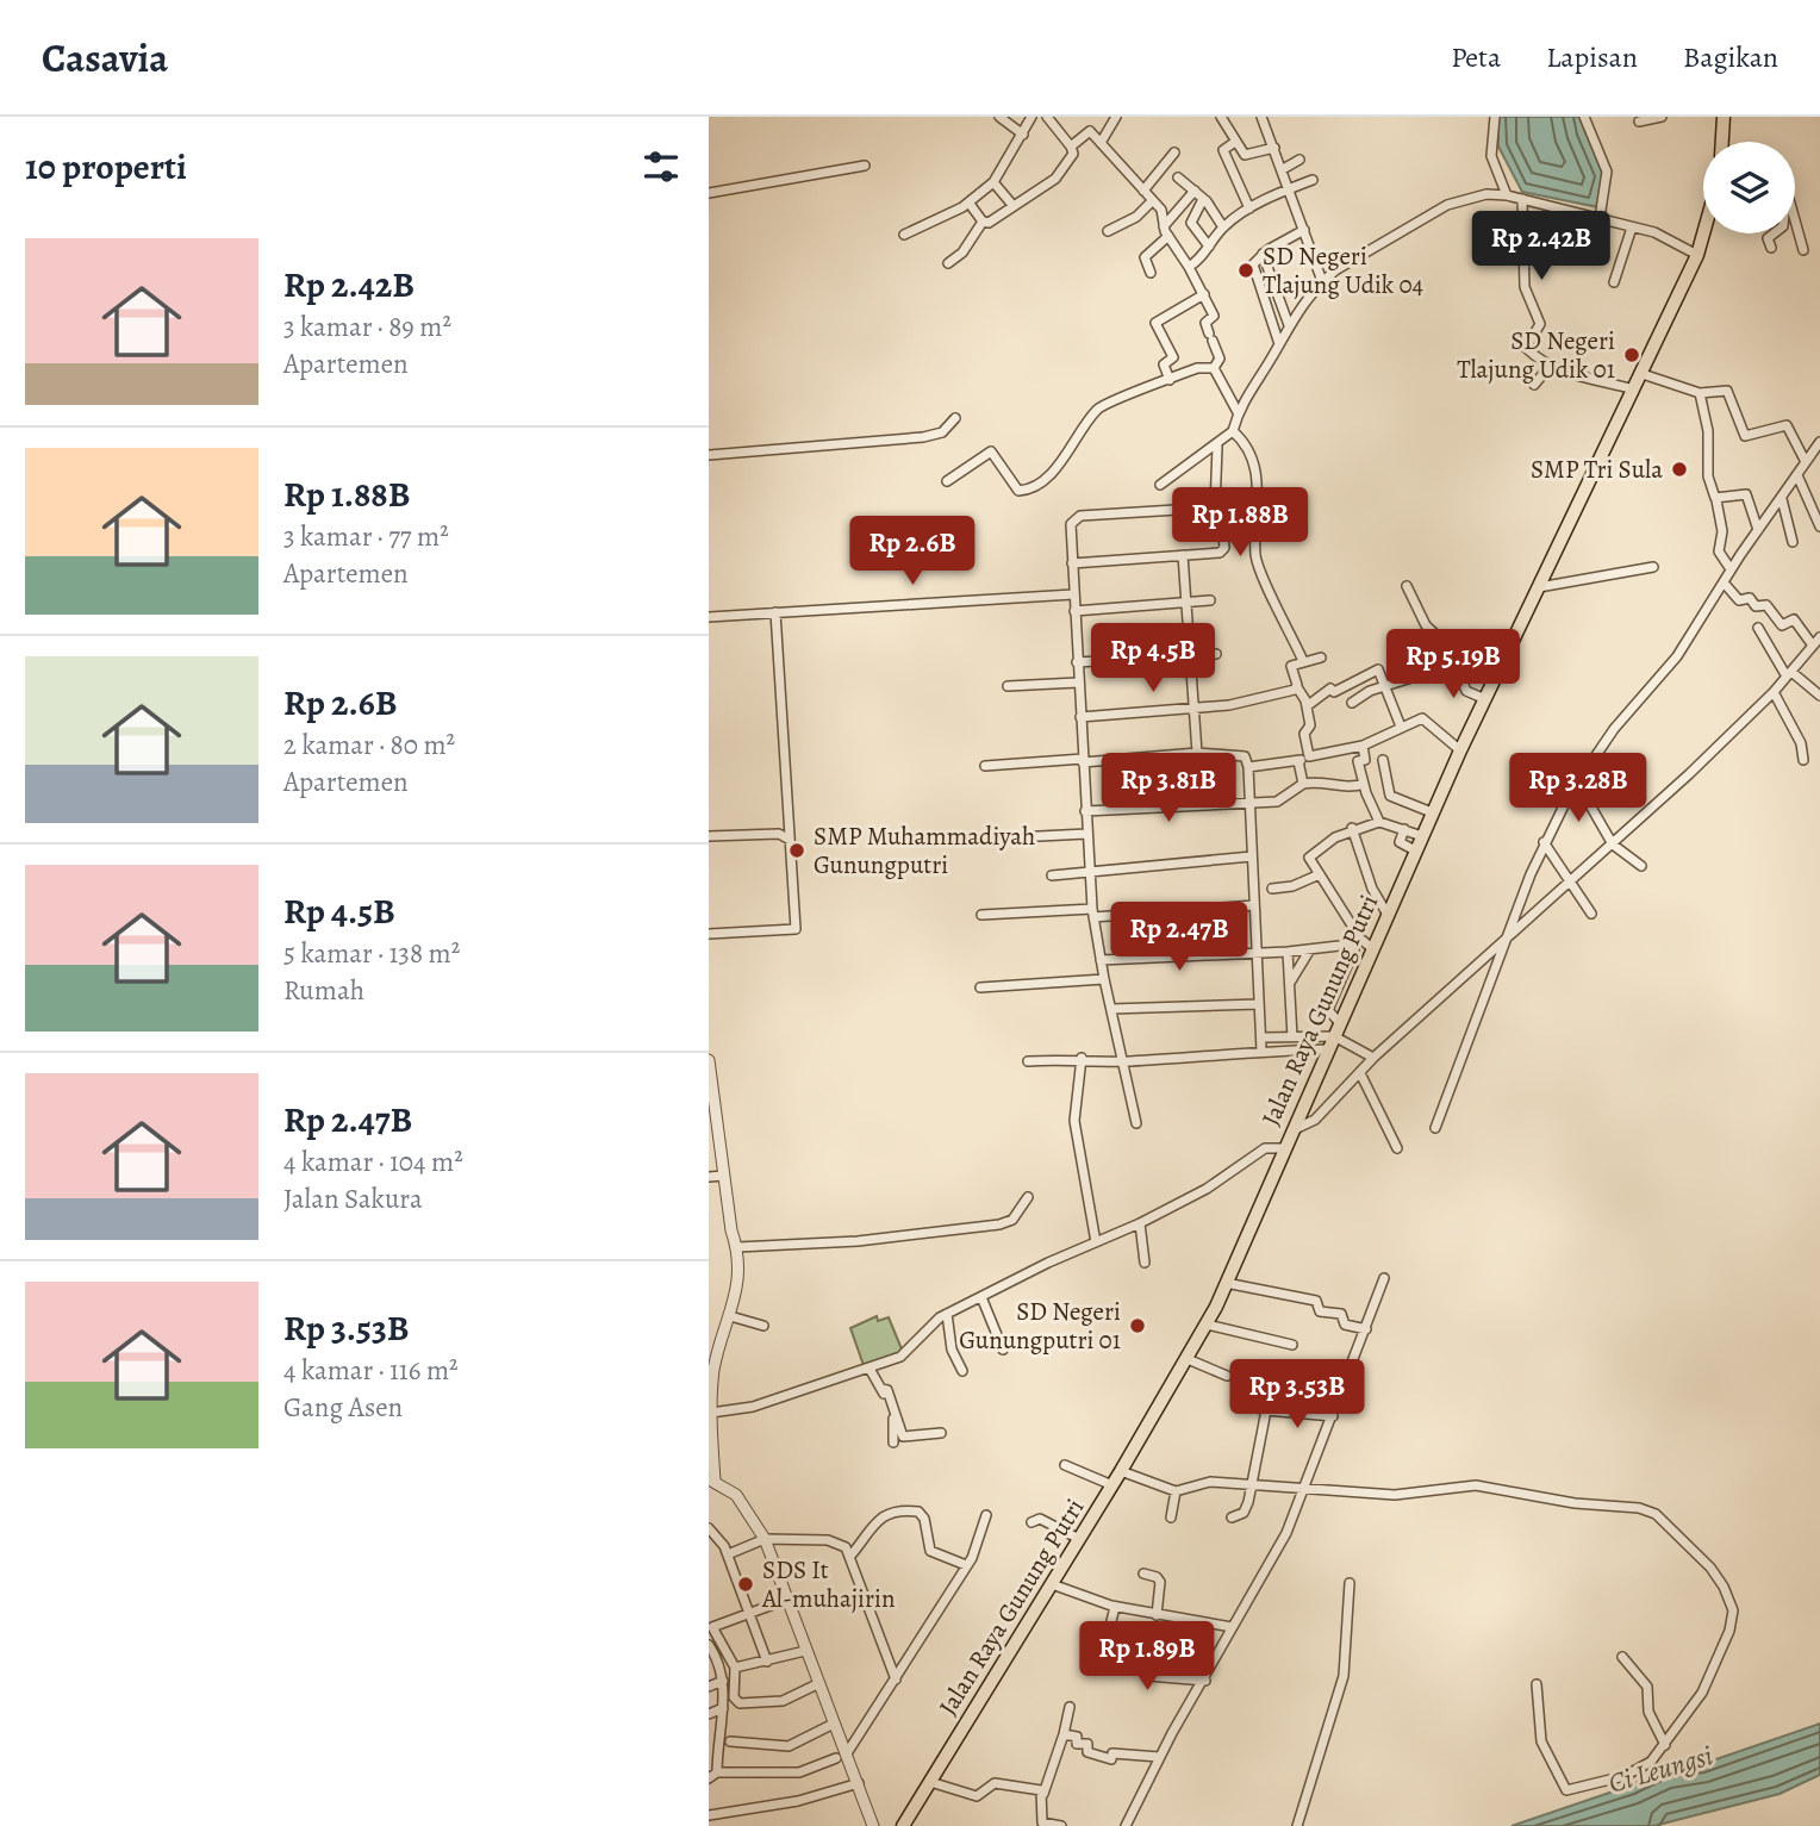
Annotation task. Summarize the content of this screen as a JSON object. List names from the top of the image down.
{
  "streets": {
    "main road": ["Jalan Raya Gunung Putri"]
  },
  "water": ["Ci Leungsi"],
  "places": [
    "SD Negeri Tlajung Udik 04",
    "SD Negeri Tlajung Udik 01",
    "SMP Tri Sula",
    "SMP Muhammadiyah Gunungputri",
    "SD Negeri Gunungputri 01",
    "SDS It Al-muhajirin"
  ],
  "page": {
    "header": "Casavia",
    "nav": ["Peta", "Lapisan", "Bagikan"],
    "heading": "10 properti",
    "price": [
      "Rp 2.42B",
      "Rp 1.88B",
      "Rp 2.6B",
      "Rp 4.5B",
      "Rp 5.19B",
      "Rp 3.81B",
      "Rp 3.28B",
      "Rp 2.47B",
      "Rp 3.53B",
      "Rp 1.89B"
    ],
    "list": [
      {
        "name": "Rp 2.42B",
        "note": "3 kamar · 89 m² · Apartemen"
      },
      {
        "name": "Rp 1.88B",
        "note": "3 kamar · 77 m² · Apartemen"
      },
      {
        "name": "Rp 2.6B",
        "note": "2 kamar · 80 m² · Apartemen"
      },
      {
        "name": "Rp 4.5B",
        "note": "5 kamar · 138 m² · Rumah"
      },
      {
        "name": "Rp 2.47B",
        "note": "4 kamar · 104 m² · Jalan Sakura"
      },
      {
        "name": "Rp 3.53B",
        "note": "4 kamar · 116 m² · Gang Asen"
      }
    ]
  }
}
